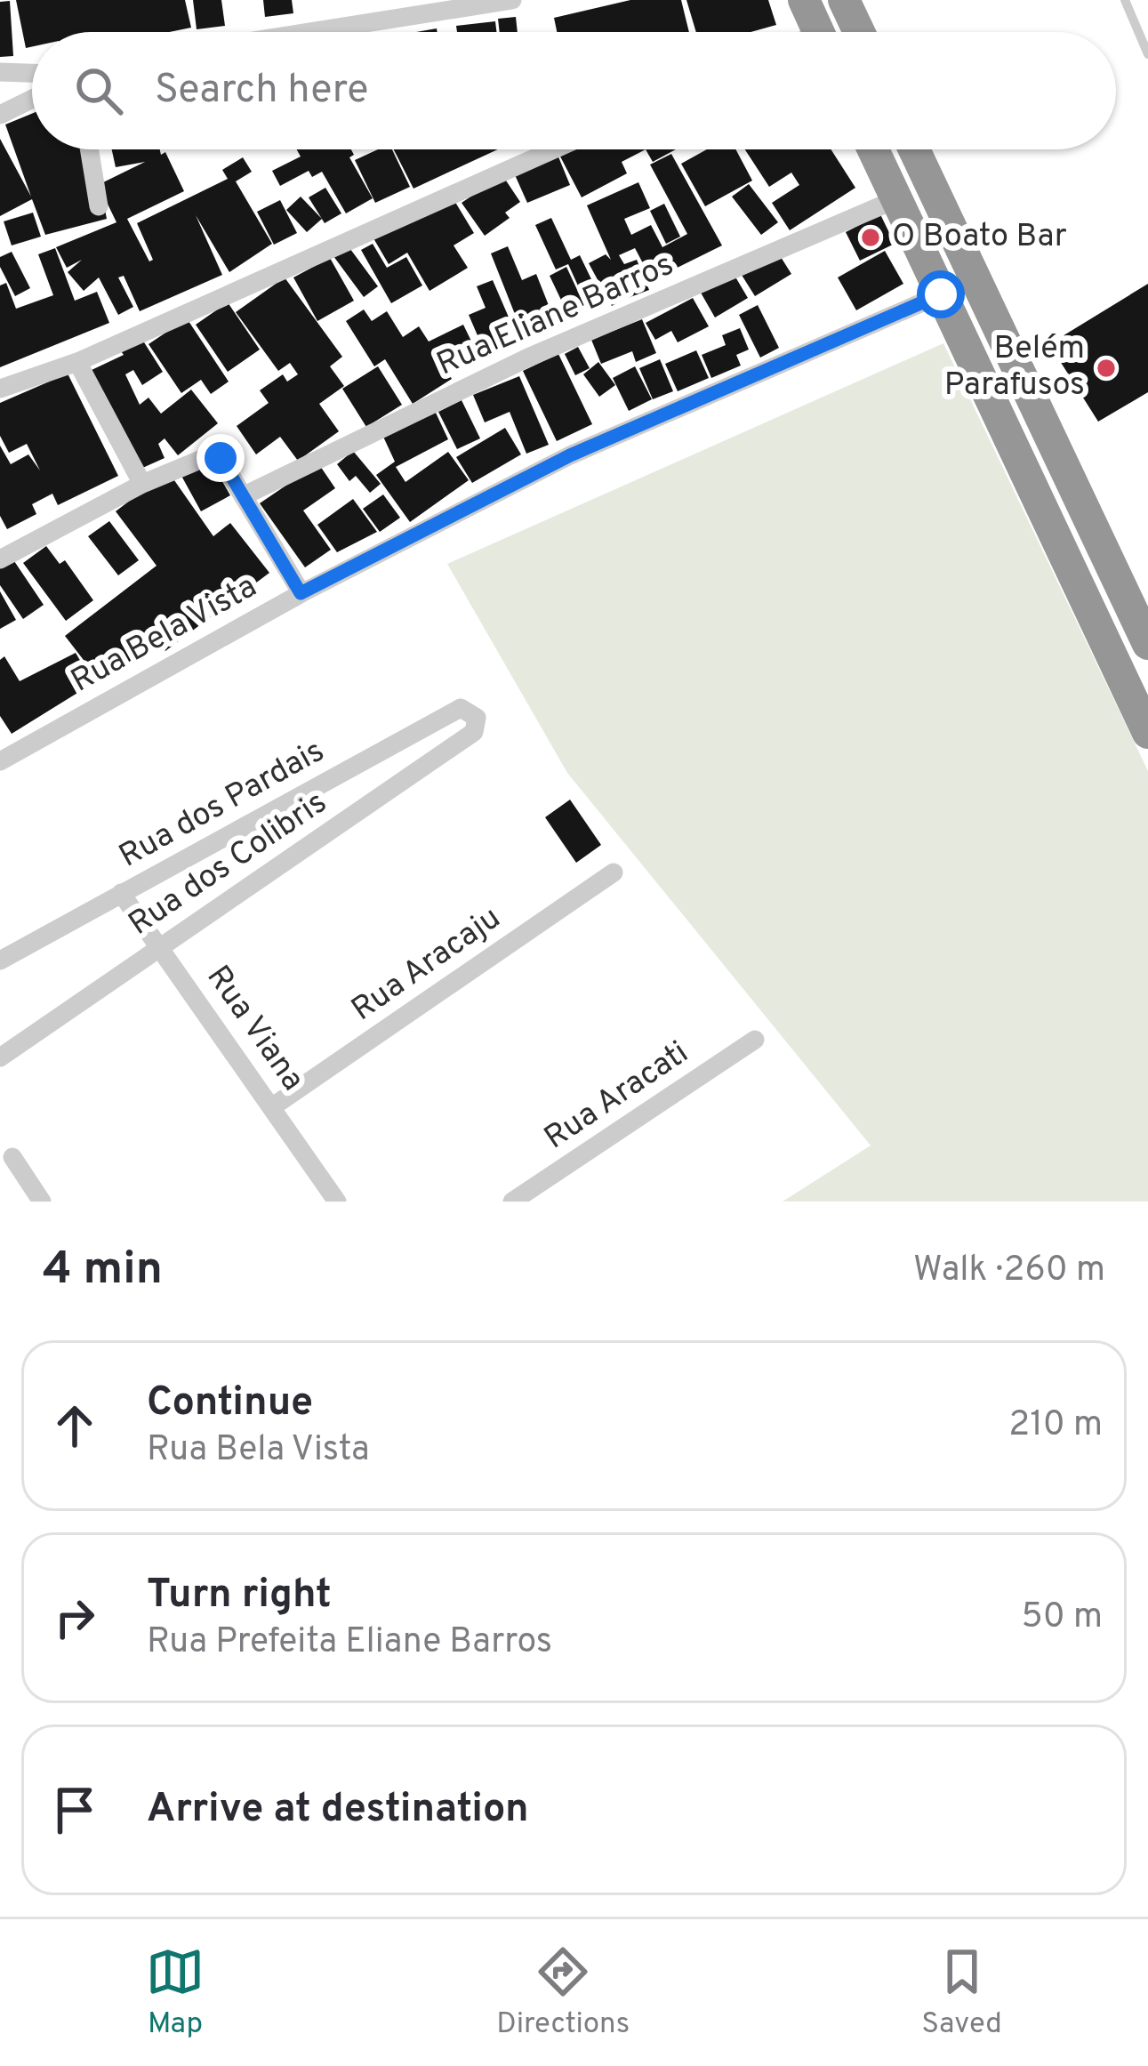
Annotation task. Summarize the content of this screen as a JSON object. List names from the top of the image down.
{
  "streets": {
    "street": [
      "Rua Eliane Barros",
      "Rua Bela Vista",
      "Rua dos Pardais",
      "Rua dos Colibris",
      "Rua Aracaju",
      "Rua Viana",
      "Rua Aracati"
    ]
  },
  "crossings": [
    ["Rua dos Pardais", "Rua dos Colibris"],
    ["Rua dos Pardais", "Rua Viana"],
    ["Rua dos Colibris", "Rua Viana"],
    ["Rua Aracaju", "Rua Viana"]
  ],
  "places": ["O Boato Bar", "Belém Parafusos"],
  "page": {
    "search": "Search here",
    "heading": ["4 min", "Walk · 260 m"],
    "list": [
      ["Continue", "Rua Bela Vista", "210 m"],
      ["Turn right", "Rua Prefeita Eliane Barros", "50 m"],
      "Arrive at destination"
    ],
    "nav": ["Map", "Directions", "Saved"]
  }
}
